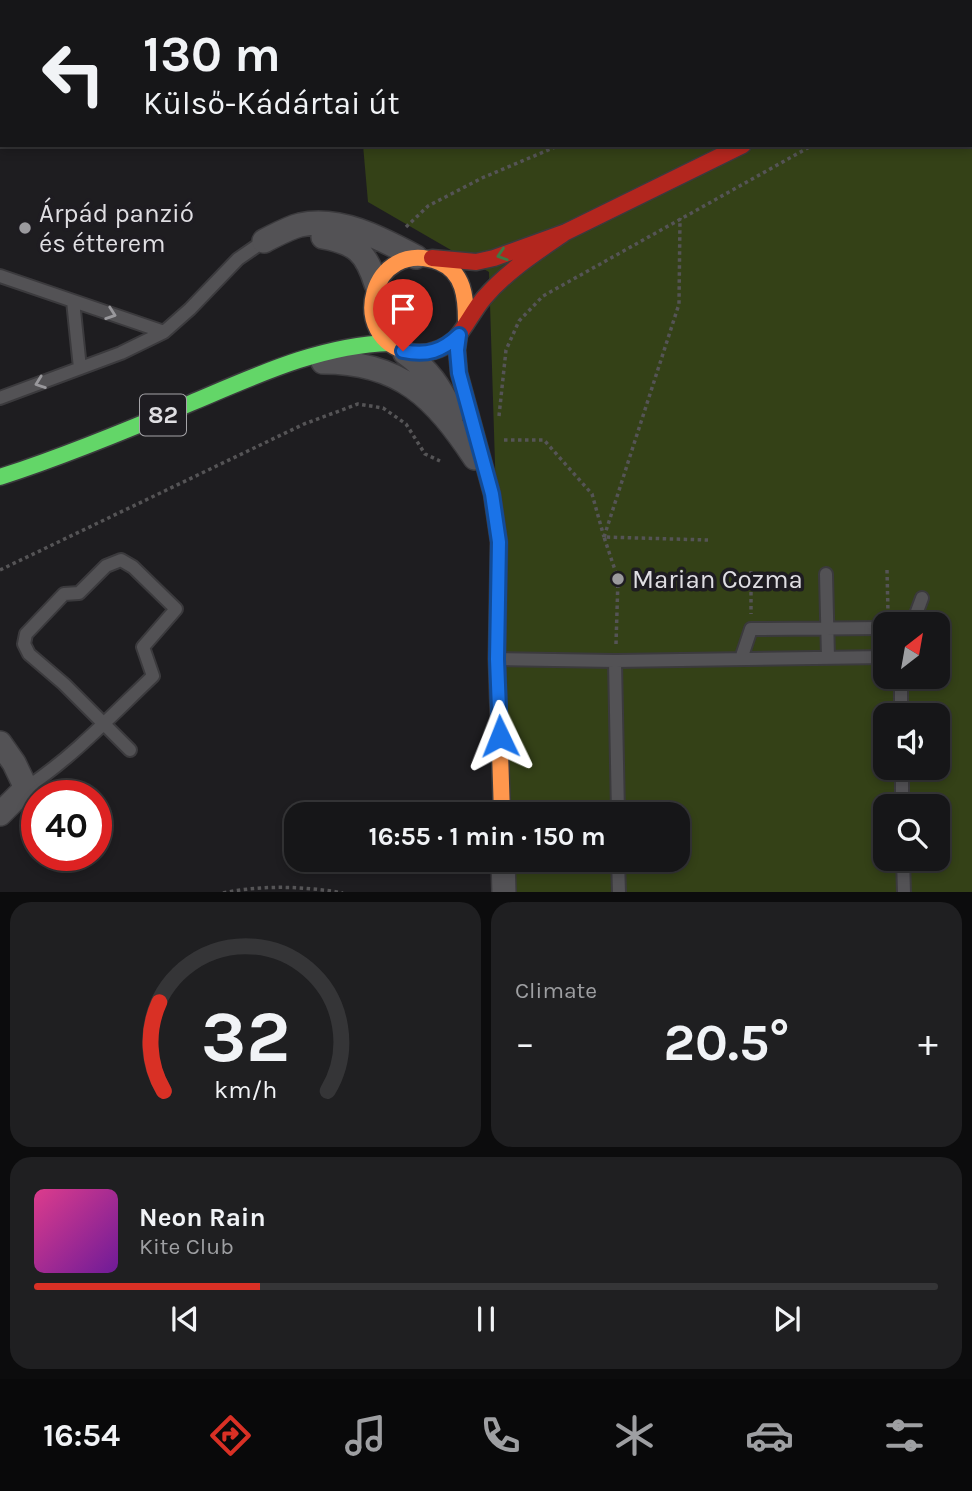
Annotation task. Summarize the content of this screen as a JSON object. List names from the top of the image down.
{
  "streets": {
    "main road": ["82"]
  },
  "places": ["Árpád panzió és étterem", "Marian Cozma"],
  "north": "top right",
  "page": {
    "turn": ["130 m", "Külső-Kádártai út"],
    "limit": "40",
    "trip": "16:55 · 1 min · 150 m",
    "tile": "Climate",
    "heat": ["−", "20.5°", "+"],
    "song": ["Neon Rain", "Kite Club"],
    "tabs": "16:54",
    "gauge": ["32", "km/h"]
  }
}
